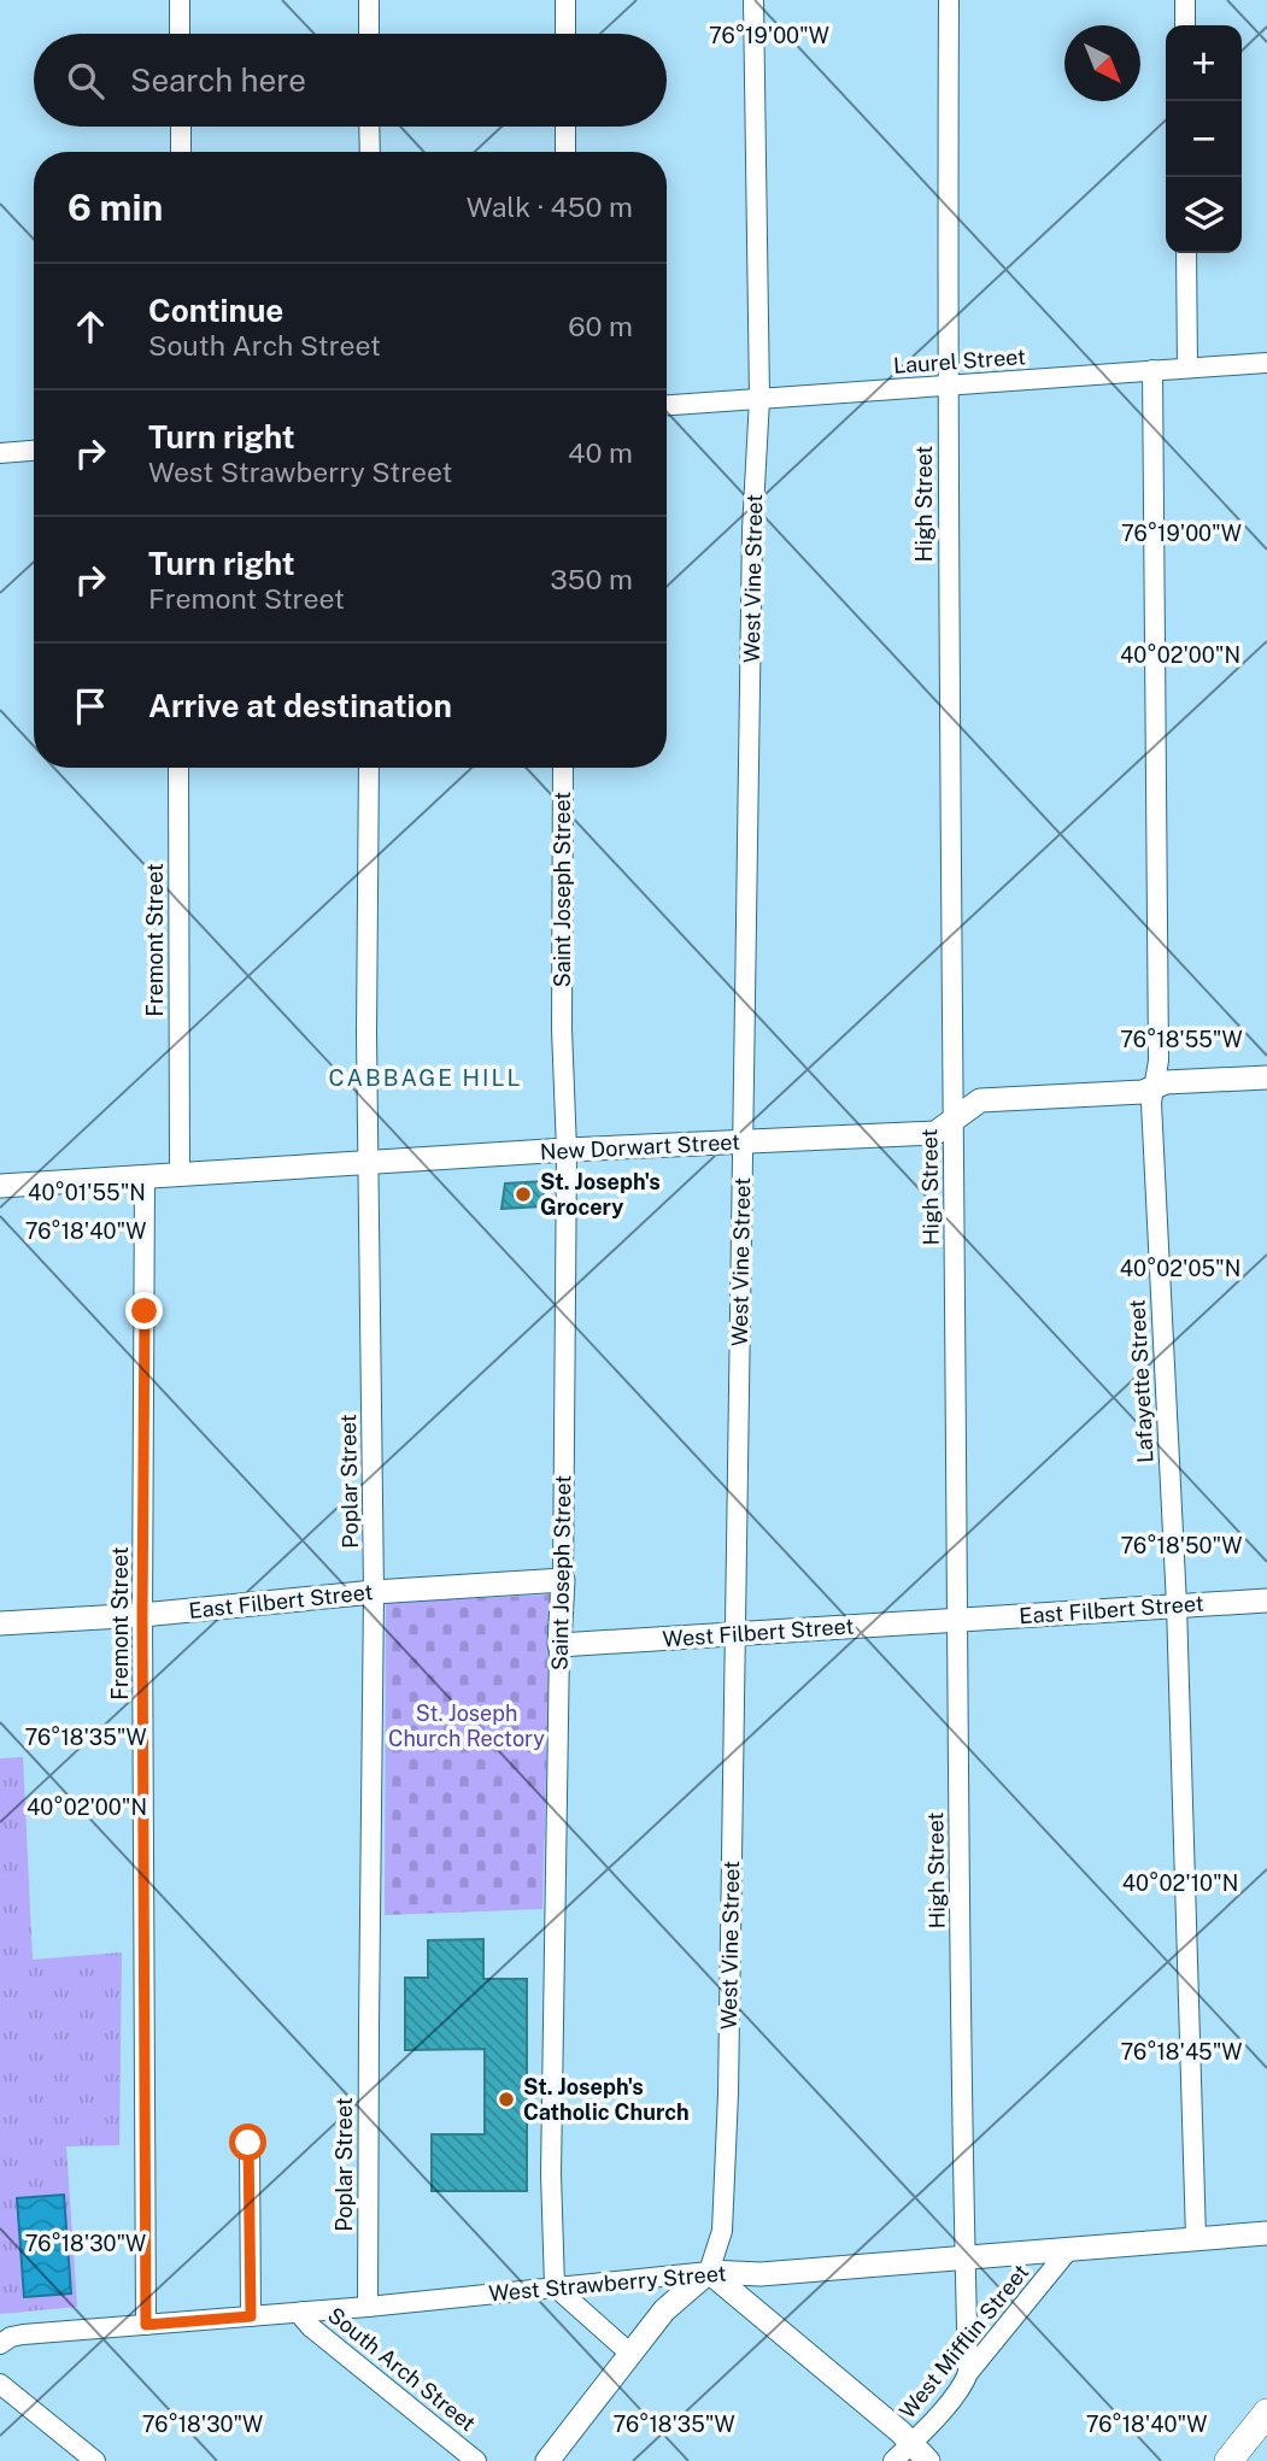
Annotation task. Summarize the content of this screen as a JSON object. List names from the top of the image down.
{
  "streets": {
    "street": [
      "Laurel Street",
      "High Street",
      "West Vine Street",
      "Saint Joseph Street",
      "Fremont Street",
      "New Dorwart Street",
      "Lafayette Street",
      "Poplar Street",
      "East Filbert Street",
      "West Filbert Street",
      "West Strawberry Street",
      "West Mifflin Street",
      "South Arch Street"
    ]
  },
  "crossings": [
    ["Laurel Street", "High Street"],
    ["Laurel Street", "West Vine Street"],
    ["Laurel Street", "Lafayette Street"],
    ["High Street", "New Dorwart Street"],
    ["High Street", "East Filbert Street"],
    ["High Street", "West Filbert Street"],
    ["High Street", "West Strawberry Street"],
    ["High Street", "West Mifflin Street"],
    ["West Vine Street", "New Dorwart Street"],
    ["West Vine Street", "West Filbert Street"],
    ["West Vine Street", "West Strawberry Street"],
    ["Saint Joseph Street", "New Dorwart Street"],
    ["Saint Joseph Street", "East Filbert Street"],
    ["Saint Joseph Street", "West Filbert Street"],
    ["Saint Joseph Street", "West Strawberry Street"],
    ["Fremont Street", "New Dorwart Street"],
    ["Fremont Street", "East Filbert Street"],
    ["Fremont Street", "West Strawberry Street"],
    ["New Dorwart Street", "Lafayette Street"],
    ["New Dorwart Street", "Poplar Street"],
    ["Lafayette Street", "East Filbert Street"],
    ["Lafayette Street", "West Strawberry Street"],
    ["Poplar Street", "East Filbert Street"],
    ["Poplar Street", "West Strawberry Street"],
    ["East Filbert Street", "West Filbert Street"],
    ["West Strawberry Street", "West Mifflin Street"],
    ["West Strawberry Street", "South Arch Street"]
  ],
  "districts": ["CABBAGE HILL"],
  "parks": ["St. Joseph Church Rectory"],
  "places": ["St. Joseph's Grocery", "St. Joseph's Catholic Church"],
  "north": "bottom right",
  "page": {
    "map_buttons": ["+", "−"],
    "search": "Search here",
    "heading": ["6 min", "Walk · 450 m"],
    "list": [
      ["Continue", "South Arch Street", "60 m"],
      ["Turn right", "West Strawberry Street", "40 m"],
      ["Turn right", "Fremont Street", "350 m"],
      "Arrive at destination"
    ]
  },
  "coordinates": [
    "76°19'00\"W",
    "40°02'00\"N",
    "76°18'55\"W",
    "40°01'55\"N",
    "76°18'40\"W",
    "40°02'05\"N",
    "76°18'50\"W",
    "76°18'35\"W",
    "40°02'10\"N",
    "76°18'45\"W",
    "76°18'30\"W"
  ]
}
